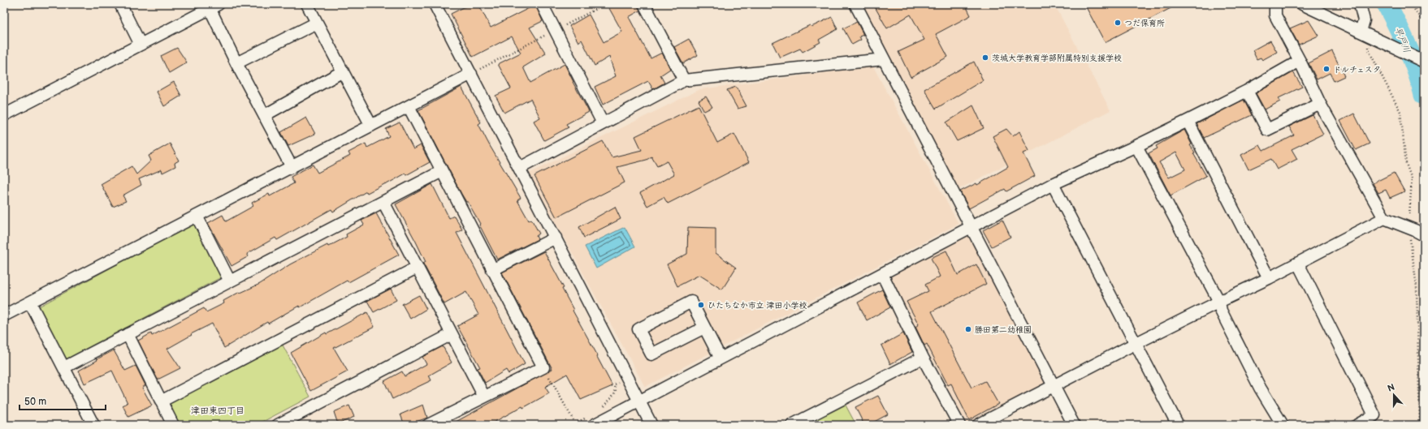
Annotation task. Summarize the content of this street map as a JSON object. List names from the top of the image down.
{
  "districts": ["津田東四丁目"],
  "water": ["早戸川"],
  "places": [
    "つだ保育所",
    "茨城大学教育学部附属特別支援学校",
    "ドルチェスタ",
    "ひたちなか市立 津田小学校",
    "勝田第二幼稚園"
  ],
  "scale_bar": "50 m",
  "north": "top"
}
